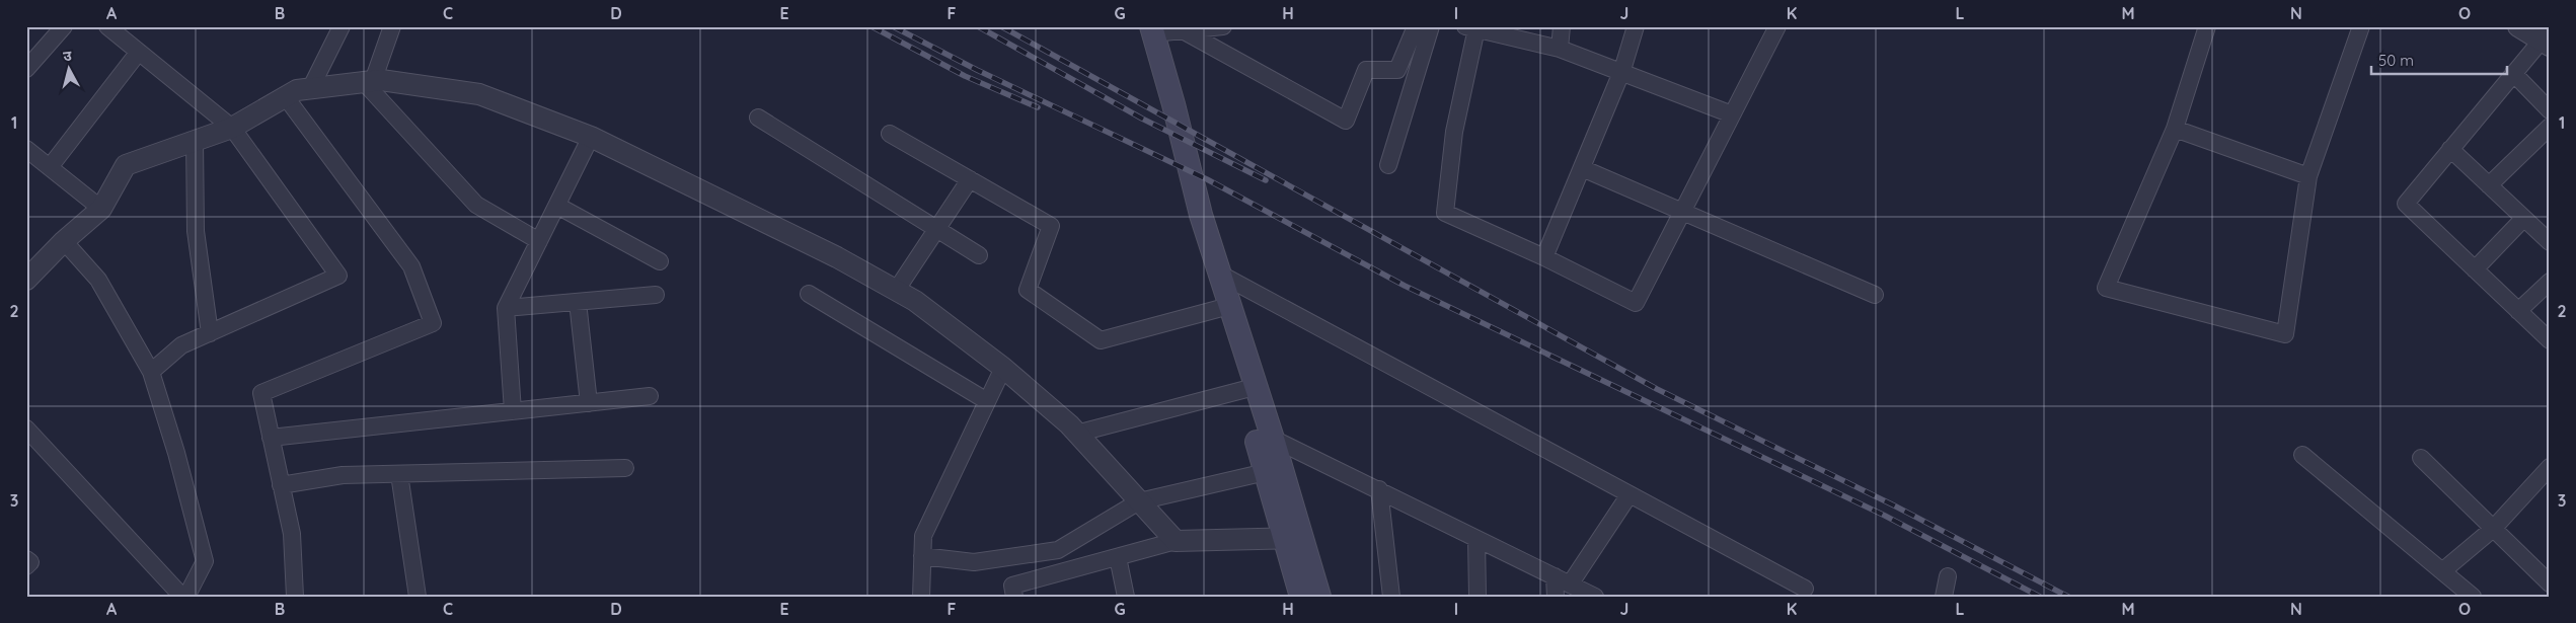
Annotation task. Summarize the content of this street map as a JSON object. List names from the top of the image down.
{
  "scale_bar": "50 m",
  "north": "top",
  "grid": {
    "columns": [
      "A",
      "B",
      "C",
      "D",
      "E",
      "F",
      "G",
      "H",
      "I",
      "J",
      "K",
      "L",
      "M",
      "N",
      "O"
    ],
    "rows": ["1", "2", "3"]
  }
}
